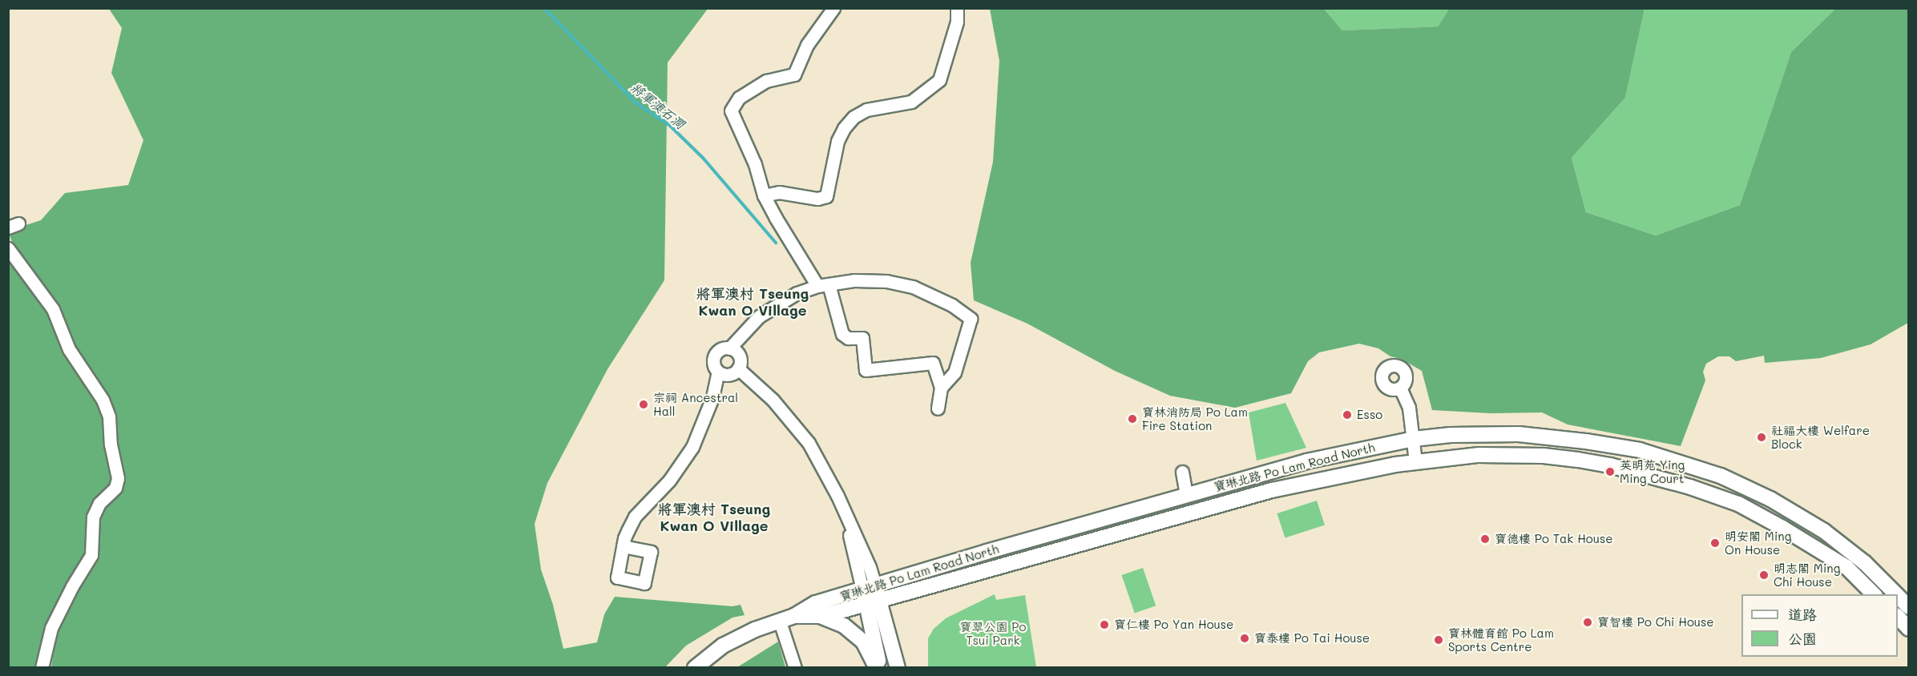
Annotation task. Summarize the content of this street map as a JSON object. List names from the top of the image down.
{
  "streets": {
    "main road": ["寶琳北路 Po Lam Road North"]
  },
  "districts": ["將軍澳村 Tseung Kwan O Village", "將軍澳村 Tseung Kwan O Village"],
  "water": ["將軍澳石澗"],
  "parks": ["寶翠公園 Po Tsui Park"],
  "places": [
    "宗祠 Ancestral Hall",
    "Esso",
    "寶林消防局 Po Lam Fire Station",
    "社福大樓 Welfare Block",
    "英明苑 Ying Ming Court",
    "寶德樓 Po Tak House",
    "明安閣 Ming On House",
    "明志閣 Ming Chi House",
    "寶智樓 Po Chi House",
    "寶仁樓 Po Yan House",
    "寶泰樓 Po Tai House",
    "寶林體育館 Po Lam Sports Centre"
  ],
  "legend": ["道路", "公園"]
}
